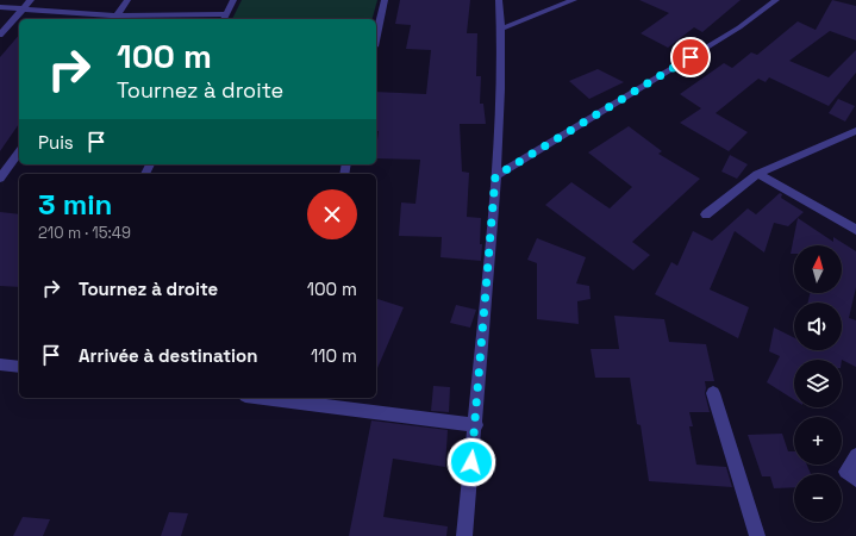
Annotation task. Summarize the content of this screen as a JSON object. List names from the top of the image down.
{
  "north": "top",
  "page": {
    "turn": ["100 m", "Tournez à droite"],
    "then": "Puis",
    "heading": ["3 min", "210 m · 15:49"],
    "map_buttons": ["+", "−"],
    "list": [
      {
        "name": "Tournez à droite",
        "value": "100 m"
      },
      {
        "name": "Arrivée à destination",
        "value": "110 m"
      }
    ]
  }
}
